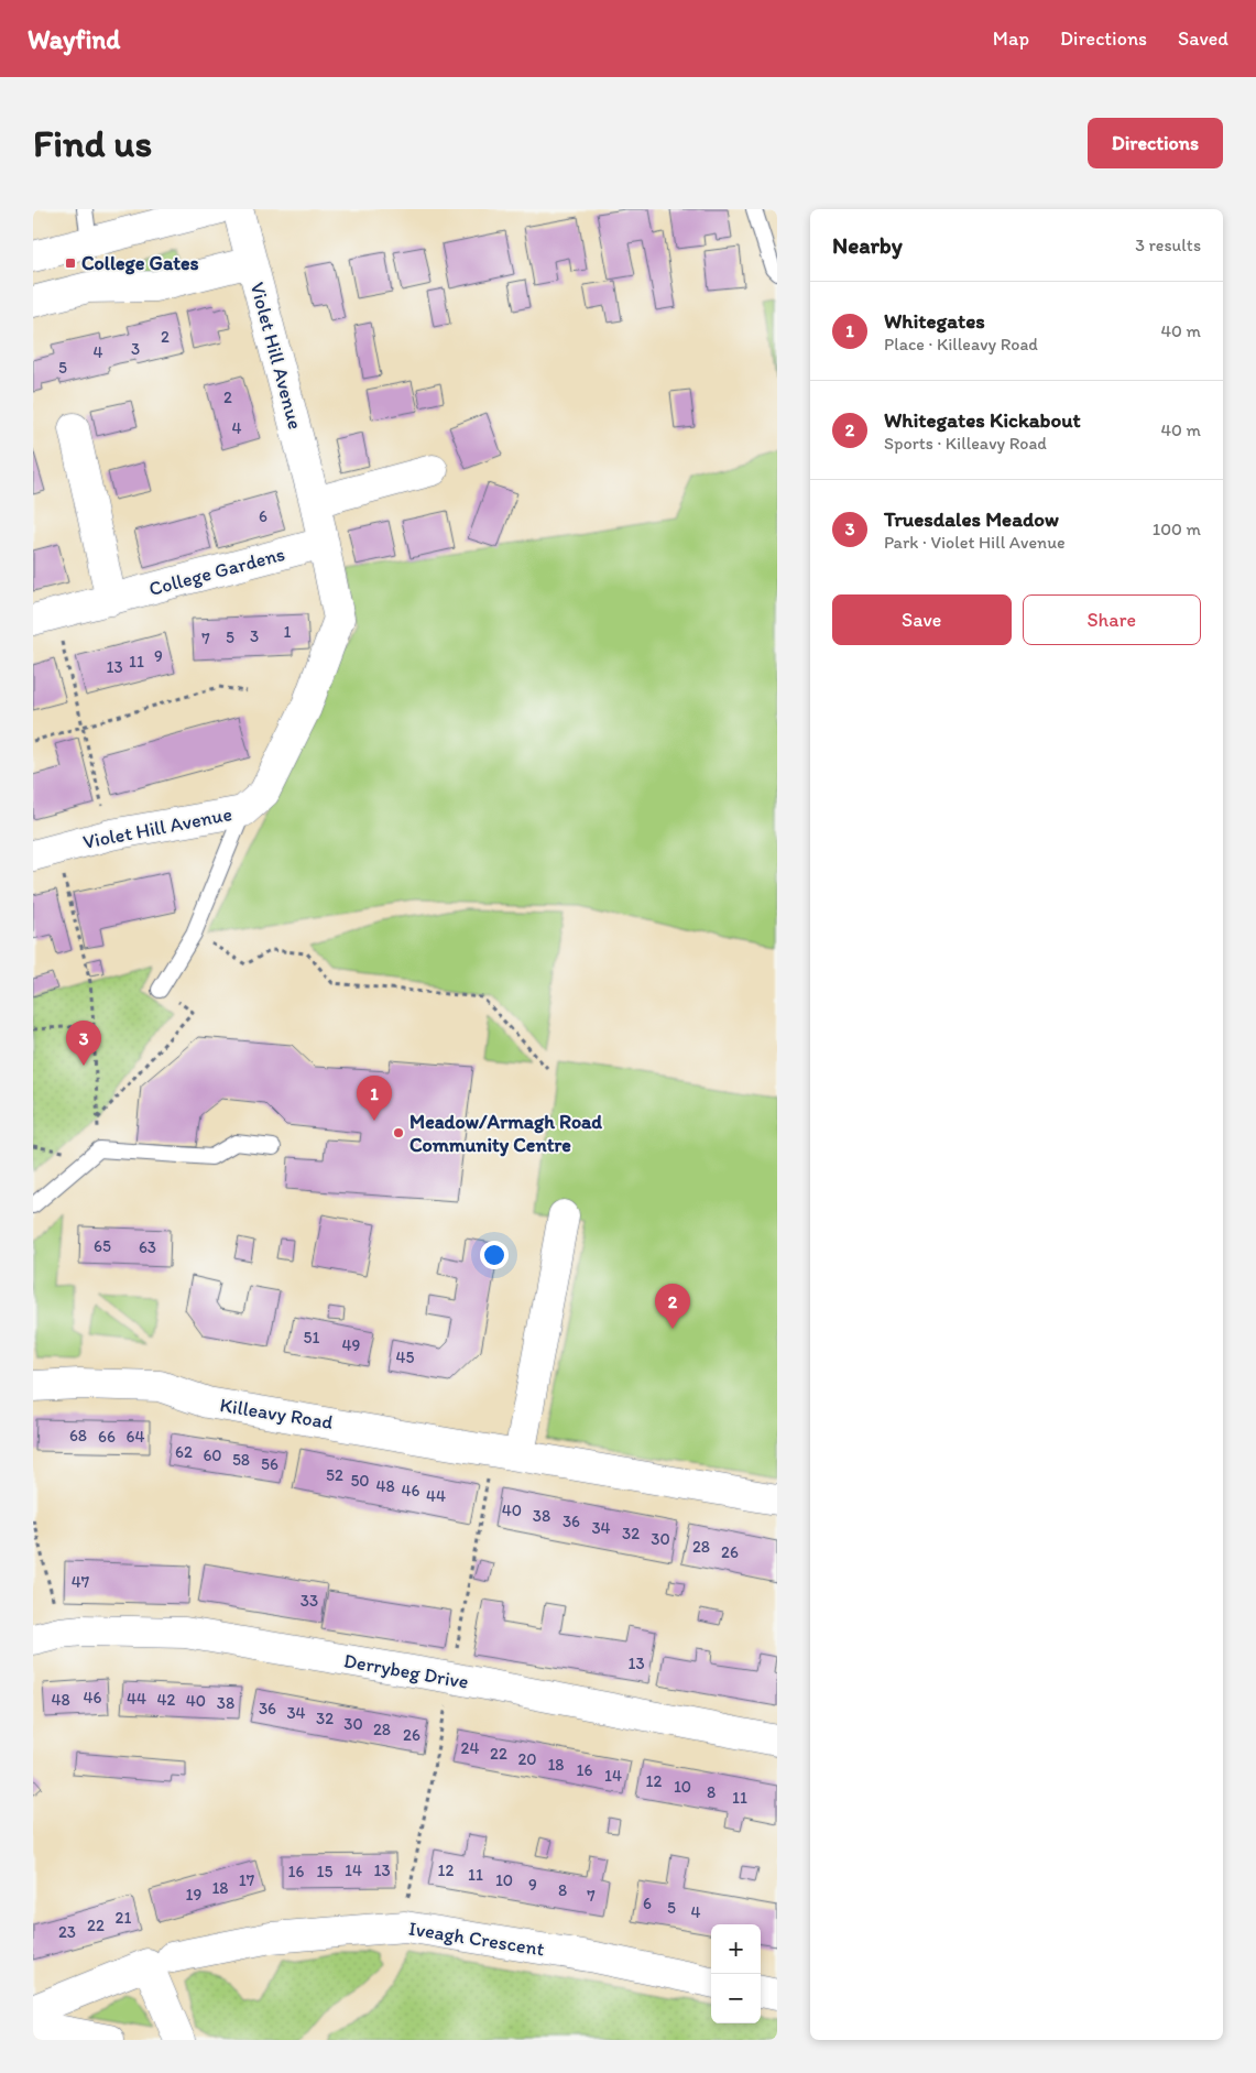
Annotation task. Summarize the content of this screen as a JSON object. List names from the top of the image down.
{
  "streets": {
    "street": [
      "Violet Hill Avenue",
      "College Gardens",
      "Killeavy Road",
      "Derrybeg Drive",
      "Iveagh Crescent"
    ]
  },
  "crossings": [
    ["Violet Hill Avenue", "College Gardens"]
  ],
  "places": {
    "transit": ["College Gates"],
    "other": ["Meadow/Armagh Road Community Centre"]
  },
  "house_numbers": [
    "2",
    "3",
    "4",
    "5",
    "2",
    "4",
    "6",
    "1",
    "3",
    "5",
    "7",
    "9",
    "11",
    "13",
    "65",
    "63",
    "51",
    "49",
    "45",
    "68",
    "66",
    "64",
    "62",
    "60",
    "58",
    "56",
    "52",
    "50",
    "48",
    "46",
    "44",
    "40",
    "38",
    "36",
    "34",
    "32",
    "30",
    "28",
    "26",
    "47",
    "33",
    "13",
    "46",
    "44",
    "48",
    "42",
    "40",
    "38",
    "36",
    "34",
    "32",
    "30",
    "28",
    "26",
    "24",
    "22",
    "20",
    "18",
    "16",
    "14",
    "12",
    "10",
    "8",
    "11",
    "14",
    "13",
    "12",
    "16",
    "15",
    "11",
    "17",
    "10",
    "9",
    "18",
    "8",
    "19",
    "7",
    "6",
    "5",
    "4",
    "21",
    "22",
    "23"
  ],
  "page": {
    "header": "Wayfind",
    "nav": ["Map", "Directions", "Saved"],
    "buttons": [
      "Directions",
      ["Save", "Share"]
    ],
    "title": "Find us",
    "heading": ["Nearby", "3 results"],
    "list": [
      {
        "mark": "1",
        "name": "Whitegates",
        "note": "Place · Killeavy Road",
        "value": "40 m"
      },
      {
        "mark": "2",
        "name": "Whitegates Kickabout",
        "note": "Sports · Killeavy Road",
        "value": "40 m"
      },
      {
        "mark": "3",
        "name": "Truesdales Meadow",
        "note": "Park · Violet Hill Avenue",
        "value": "100 m"
      }
    ],
    "pins": ["3", "1", "2"],
    "map_buttons": ["+", "−"]
  }
}
